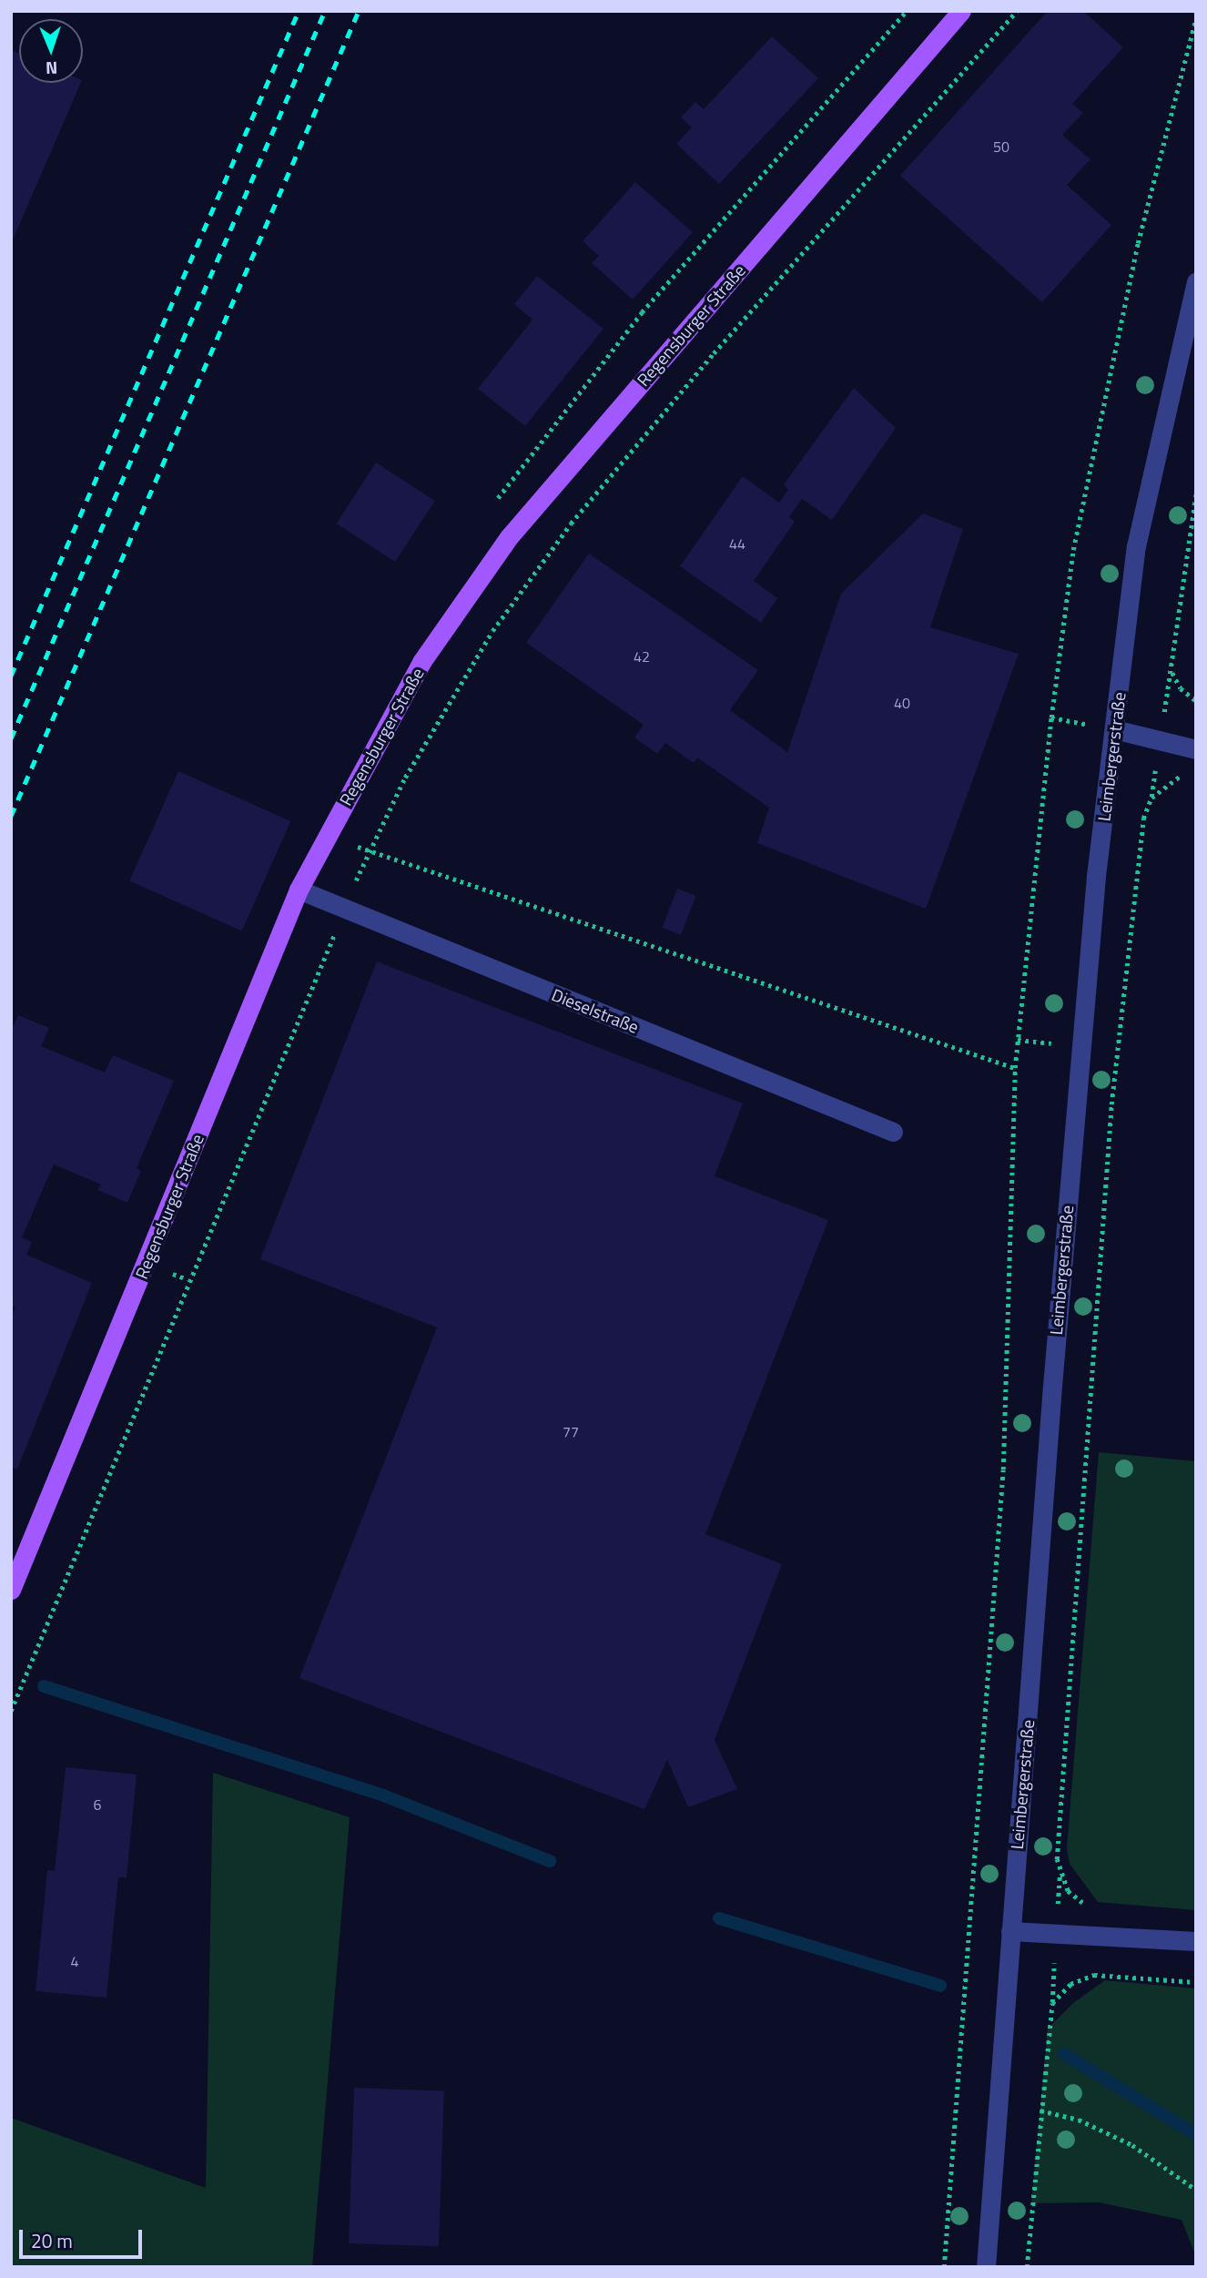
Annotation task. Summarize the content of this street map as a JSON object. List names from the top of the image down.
{
  "streets": {
    "main road": ["Regensburger Straße"],
    "street": ["Leimbergerstraße", "Dieselstraße"]
  },
  "crossings": [
    ["Regensburger Straße", "Dieselstraße"]
  ],
  "house_numbers": [
    "50",
    "44",
    "42",
    "40",
    "77",
    "6",
    "4"
  ],
  "scale_bar": "20 m",
  "north": "bottom"
}
